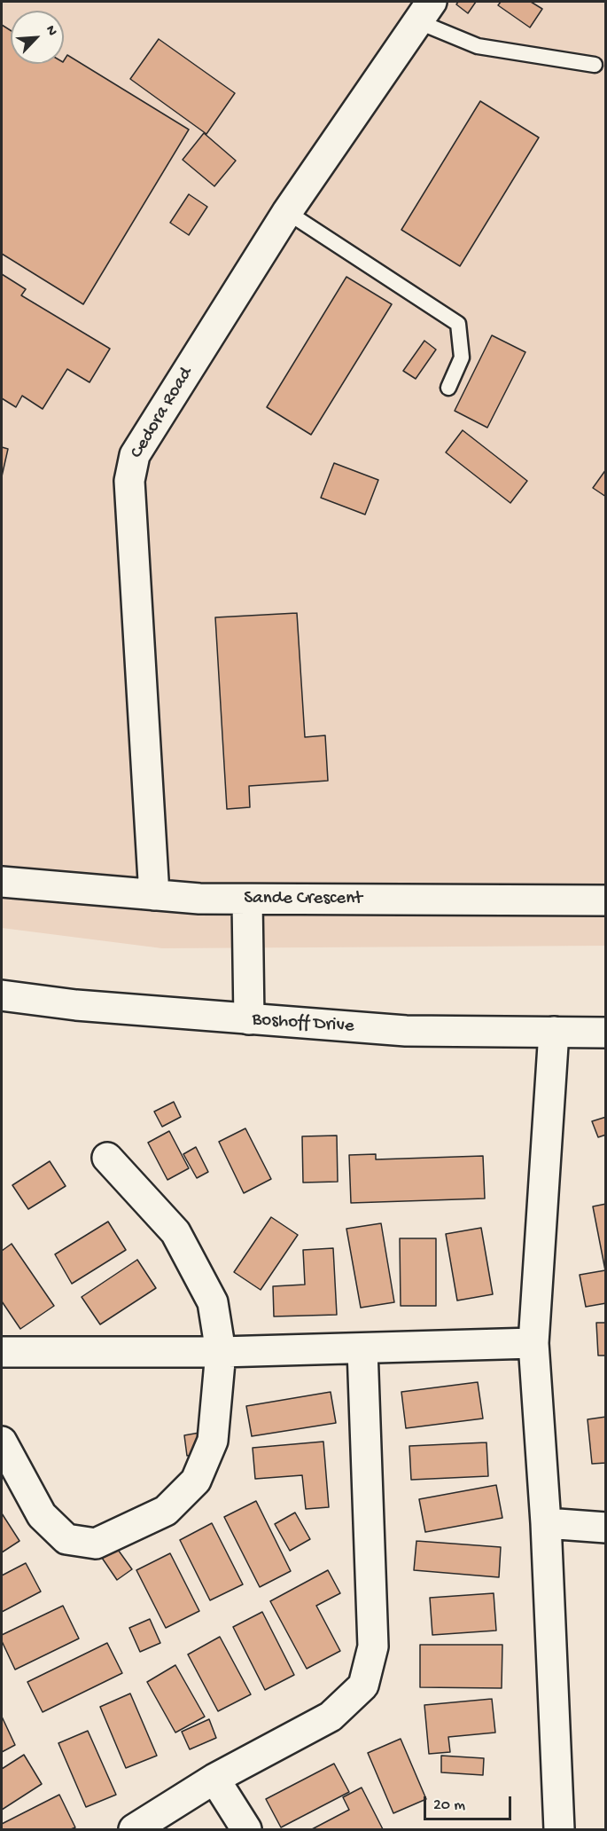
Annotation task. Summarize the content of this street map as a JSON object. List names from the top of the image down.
{
  "streets": {
    "street": ["Cedora Road", "Sande Crescent", "Boshoff Drive"]
  },
  "crossings": [
    ["Cedora Road", "Sande Crescent"]
  ],
  "scale_bar": "20 m",
  "north": "top right"
}
